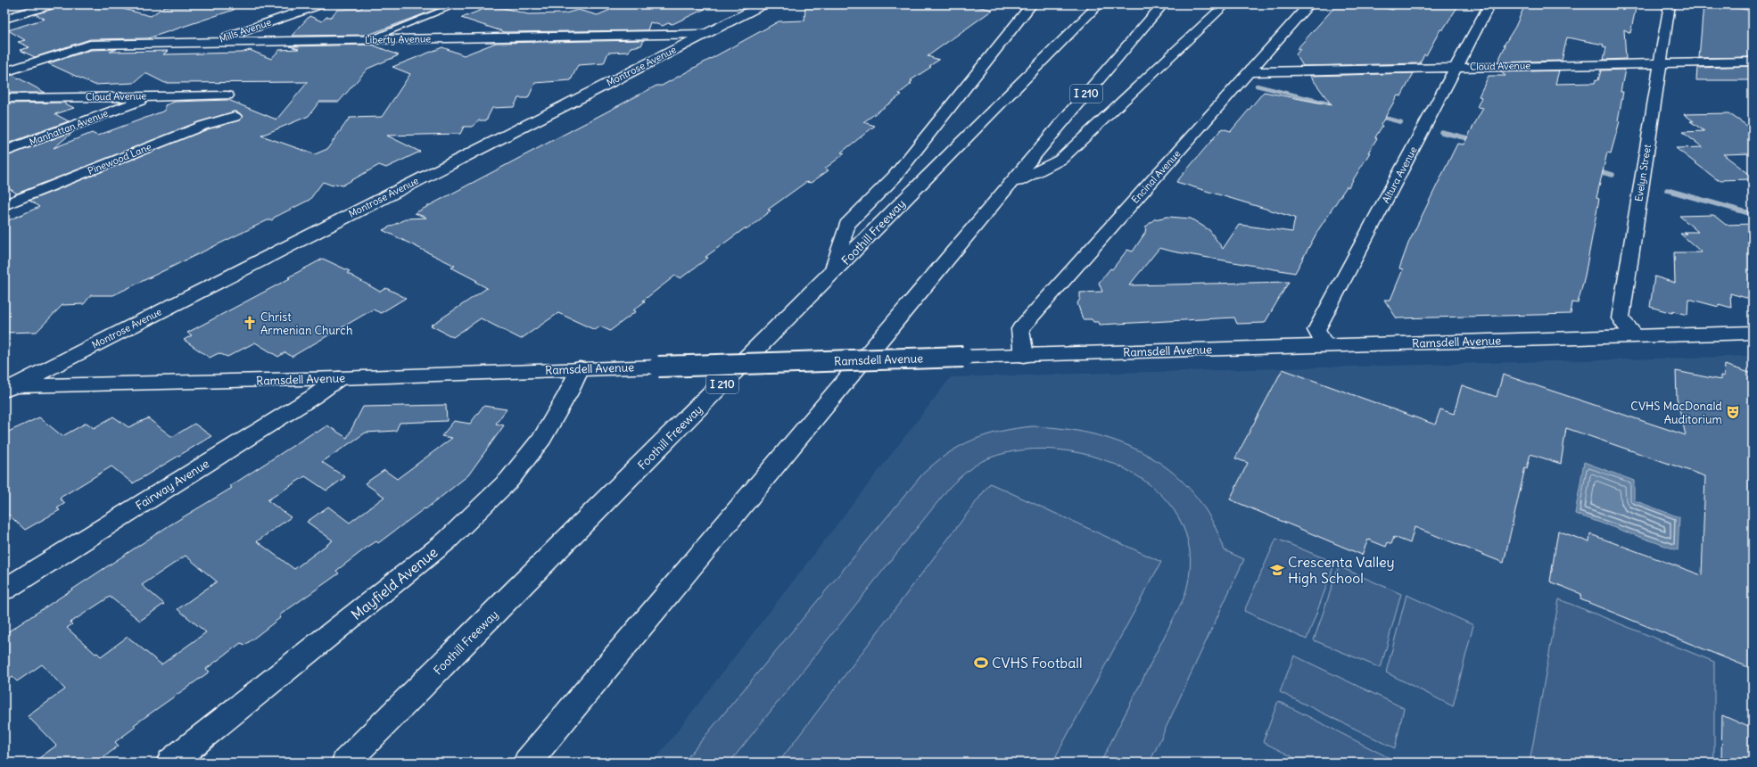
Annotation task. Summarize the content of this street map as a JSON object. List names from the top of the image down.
{
  "streets": {
    "main road": [
      "Mills Avenue",
      "Liberty Avenue",
      "Montrose Avenue",
      "Cloud Avenue",
      "I 210",
      "Manhattan Avenue",
      "Pinewood Lane",
      "Evelyn Street",
      "Altura Avenue",
      "Encinal Avenue",
      "Foothill Freeway",
      "Ramsdell Avenue",
      "Fairway Avenue",
      "Mayfield Avenue"
    ]
  },
  "crossings": [
    ["Mills Avenue", "Liberty Avenue"],
    ["Liberty Avenue", "Montrose Avenue"],
    ["Montrose Avenue", "Ramsdell Avenue"],
    ["Cloud Avenue", "Manhattan Avenue"],
    ["Cloud Avenue", "Evelyn Street"],
    ["Cloud Avenue", "Altura Avenue"],
    ["Cloud Avenue", "Encinal Avenue"],
    ["Evelyn Street", "Ramsdell Avenue"],
    ["Altura Avenue", "Ramsdell Avenue"],
    ["Encinal Avenue", "Ramsdell Avenue"],
    ["Ramsdell Avenue", "Fairway Avenue"],
    ["Ramsdell Avenue", "Mayfield Avenue"]
  ],
  "places": {
    "church": ["Christ Armenian Church"],
    "theatre": ["CVHS MacDonald Auditorium"],
    "school or university": ["Crescenta Valley High School"],
    "sports": ["CVHS Football"]
  }
}
